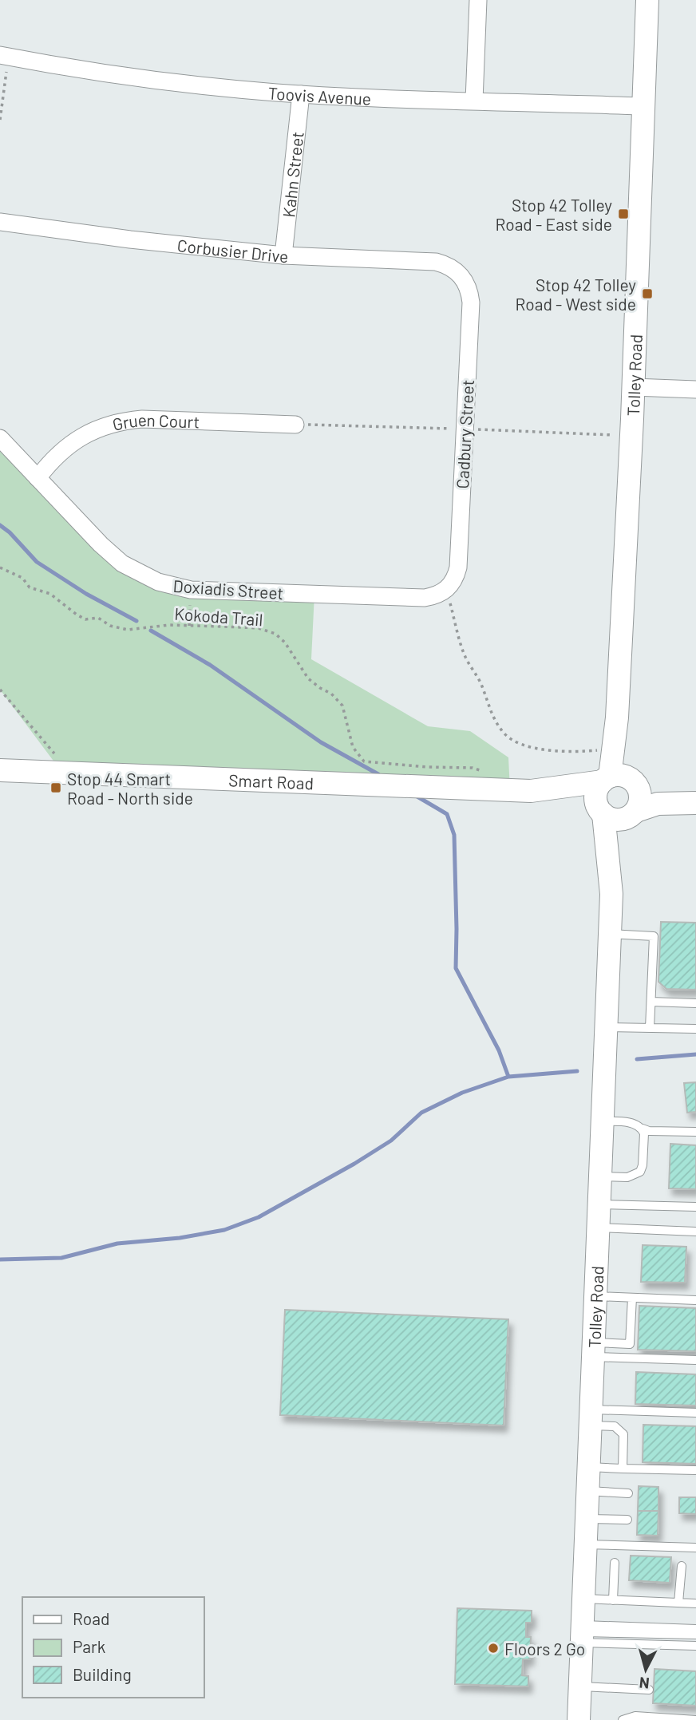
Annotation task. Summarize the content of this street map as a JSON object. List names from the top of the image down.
{
  "streets": {
    "main road": ["Tolley Road", "Smart Road"],
    "street": [
      "Toovis Avenue",
      "Kahn Street",
      "Corbusier Drive",
      "Gruen Court",
      "Cadbury Street",
      "Doxiadis Street"
    ],
    "path": ["Kokoda Trail"]
  },
  "crossings": [
    ["Toovis Avenue", "Kahn Street"],
    ["Toovis Avenue", "Tolley Road"],
    ["Kahn Street", "Corbusier Drive"],
    ["Corbusier Drive", "Cadbury Street"],
    ["Tolley Road", "Smart Road"],
    ["Gruen Court", "Doxiadis Street"],
    ["Cadbury Street", "Doxiadis Street"]
  ],
  "places": {
    "transit": ["Stop 42 Tolley Road - East side", "Stop 42 Tolley Road - West side", "Stop 44 Smart Road - North side"],
    "other": ["Floors 2 Go"]
  },
  "legend": ["Road", "Park", "Building"],
  "north": "bottom"
}
